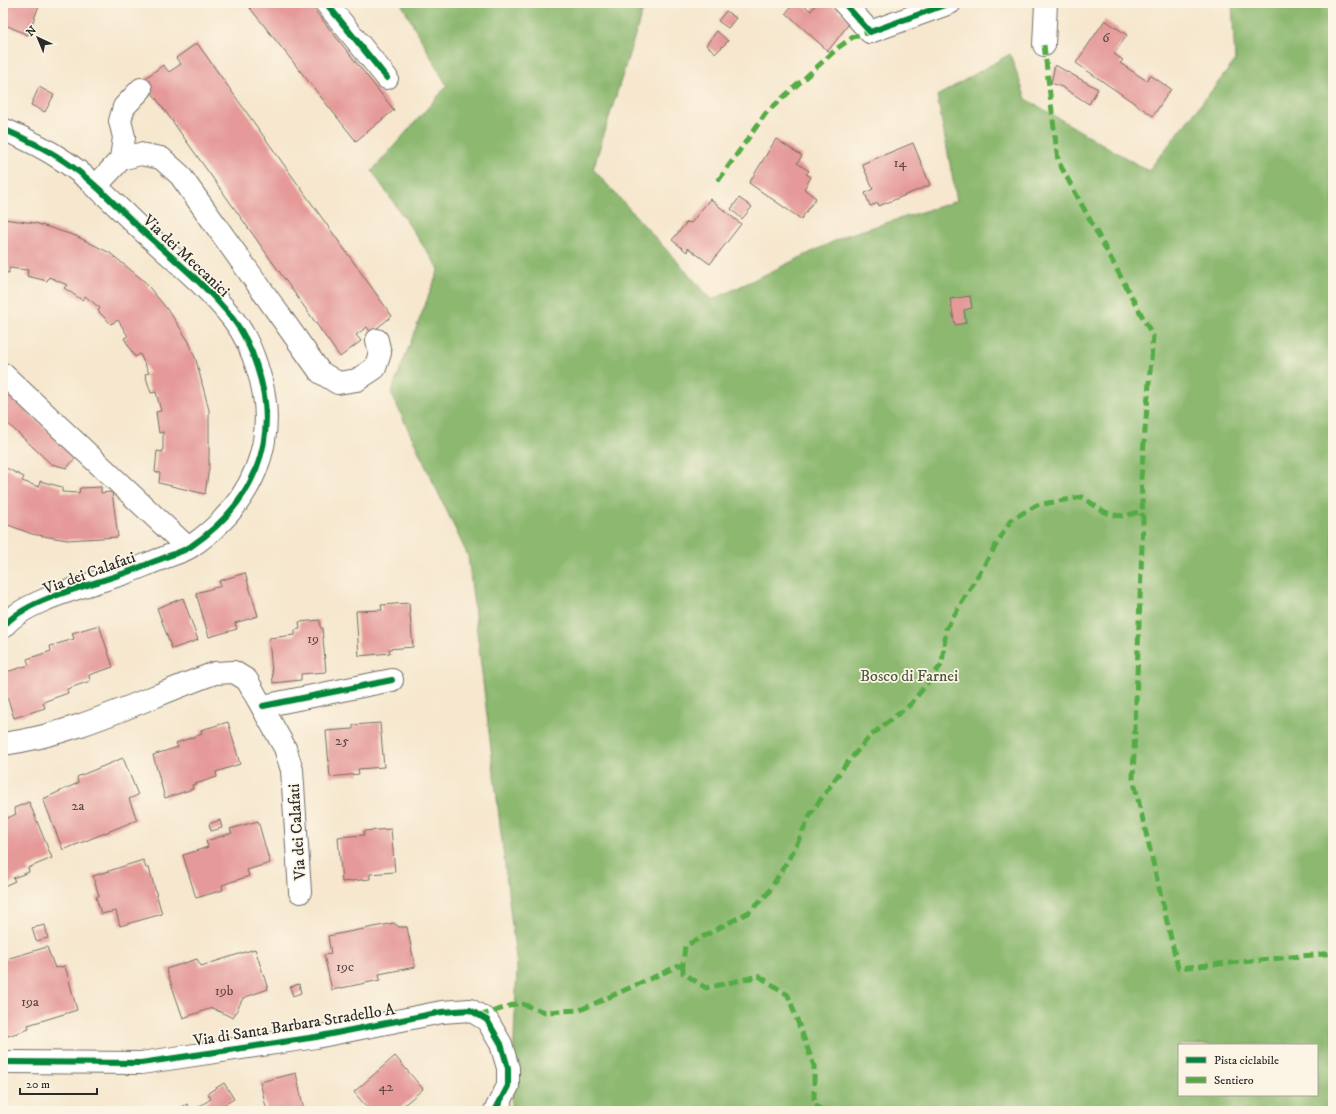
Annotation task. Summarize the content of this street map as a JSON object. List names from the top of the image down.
{
  "streets": {
    "street": ["Via dei Meccanici", "Via dei Calafati", "Via di Santa Barbara Stradello A"]
  },
  "crossings": [
    ["Via dei Meccanici", "Via dei Calafati"]
  ],
  "parks": ["Bosco di Farnei"],
  "house_numbers": [
    "6",
    "14",
    "19",
    "25",
    "2a",
    "19c",
    "19b",
    "19a",
    "42"
  ],
  "legend": ["Pista ciclabile", "Sentiero"],
  "scale_bar": "20 m",
  "north": "top left"
}
